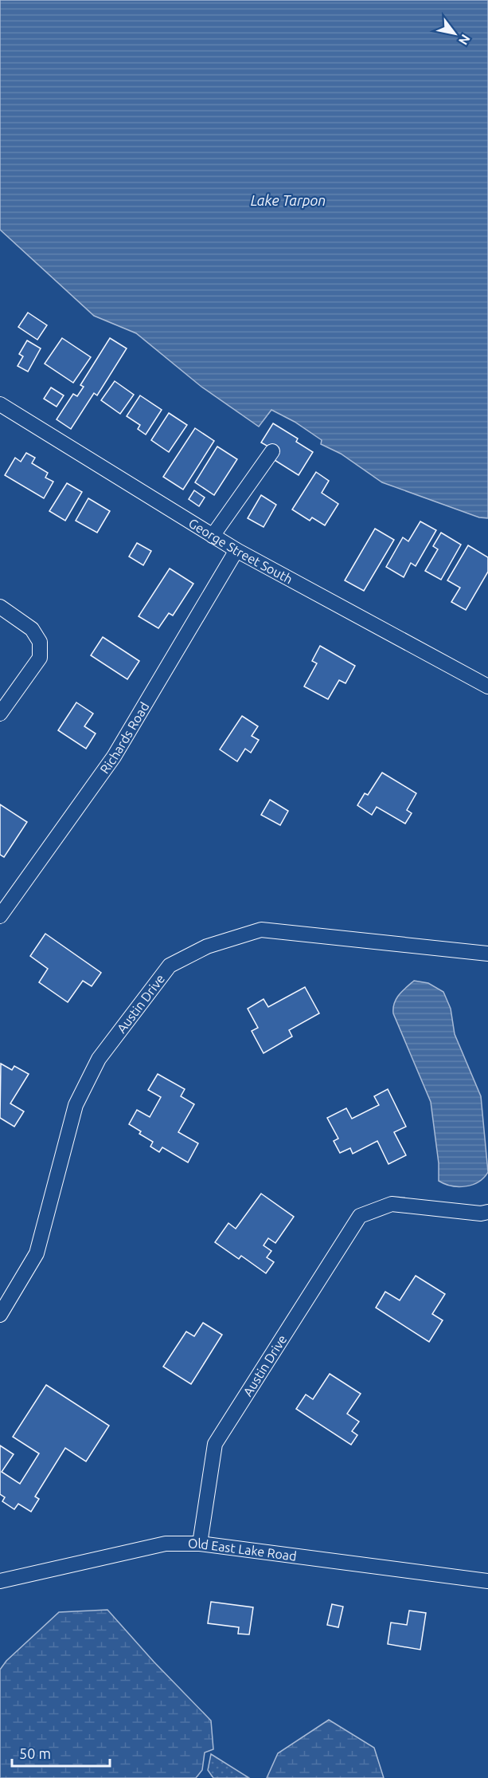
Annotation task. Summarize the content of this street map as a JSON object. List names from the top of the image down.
{
  "streets": {
    "street": [
      "George Street South",
      "Richards Road",
      "Austin Drive",
      "Old East Lake Road"
    ]
  },
  "crossings": [
    ["George Street South", "Richards Road"],
    ["Austin Drive", "Old East Lake Road"]
  ],
  "water": ["Lake Tarpon"],
  "scale_bar": "50 m",
  "north": "bottom right"
}
